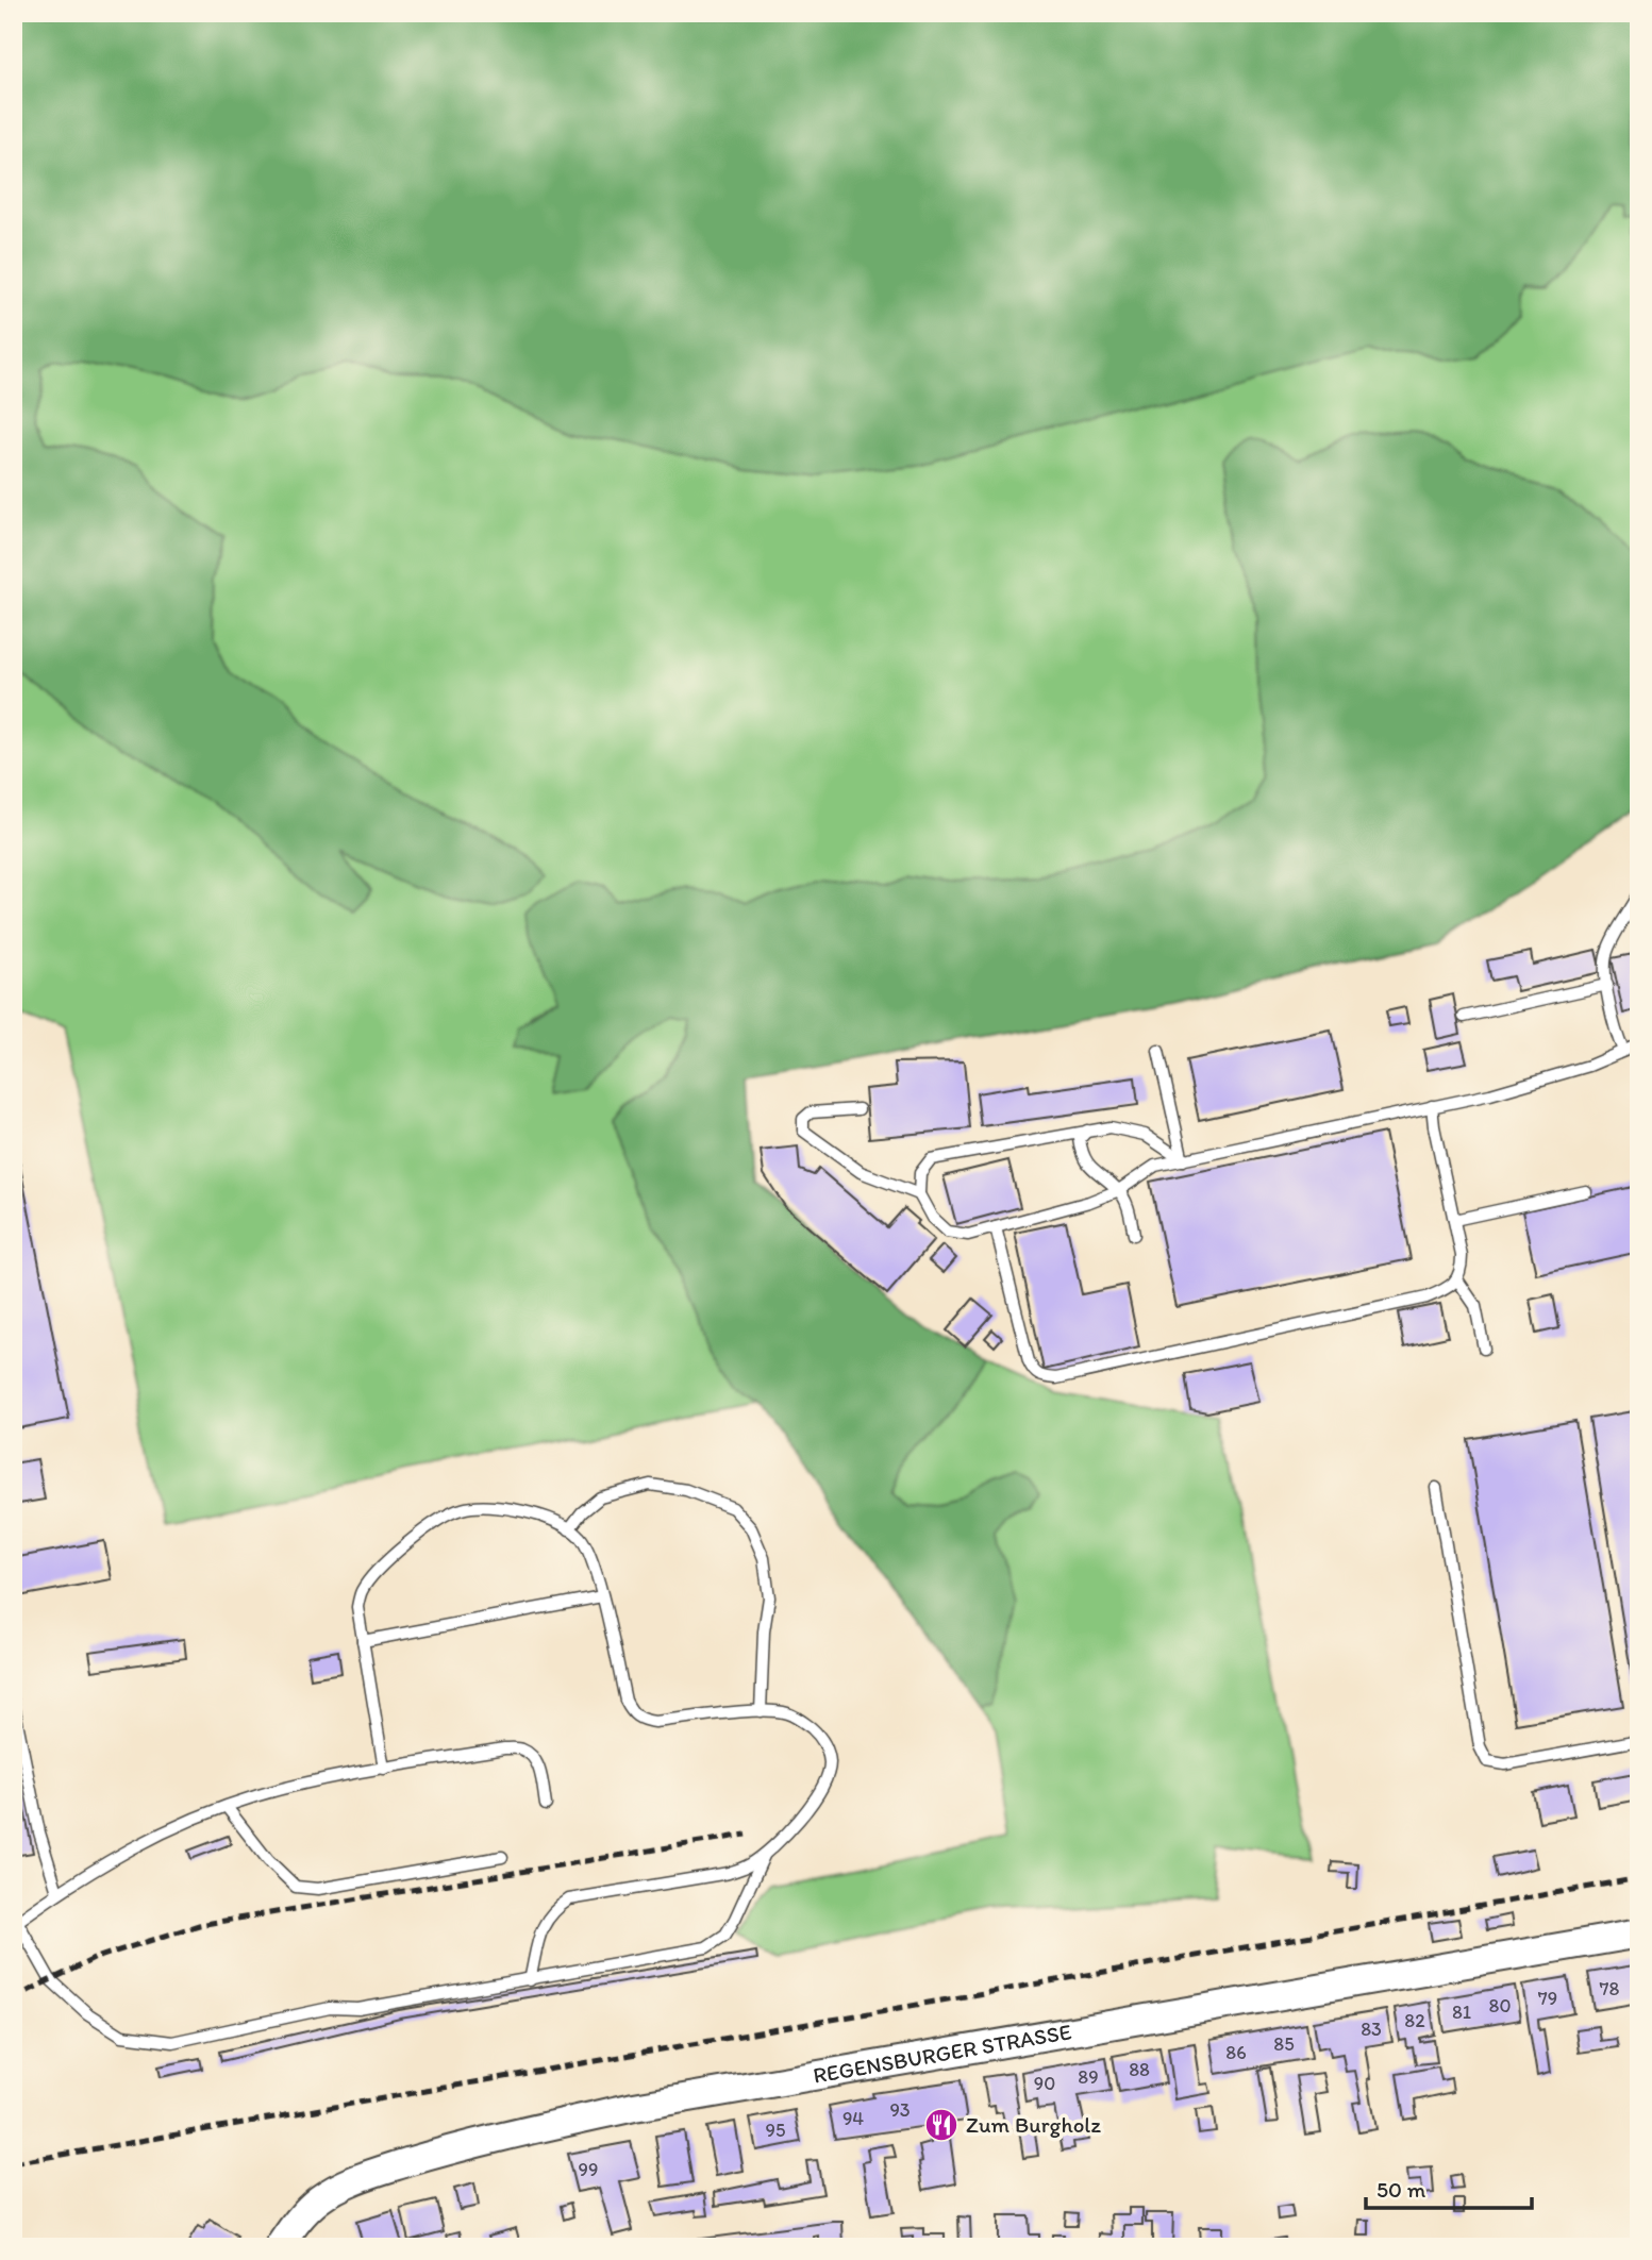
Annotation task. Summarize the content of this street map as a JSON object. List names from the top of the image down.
{
  "streets": {
    "main road": ["REGENSBURGER STRASSE"]
  },
  "places": {
    "restaurant": ["Zum Burgholz"]
  },
  "house_numbers": [
    "78",
    "79",
    "80",
    "81",
    "82",
    "83",
    "85",
    "86",
    "88",
    "89",
    "90",
    "93",
    "94",
    "95",
    "99"
  ],
  "scale_bar": "50 m"
}
